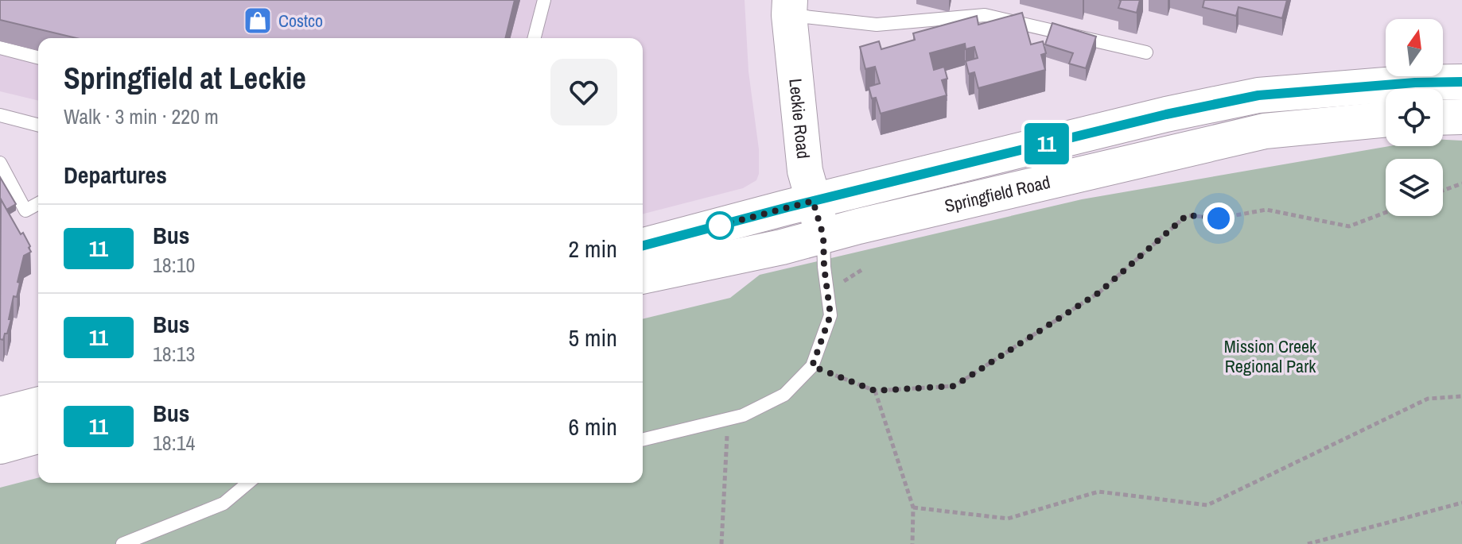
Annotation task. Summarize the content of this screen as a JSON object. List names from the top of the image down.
{
  "streets": {
    "main road": ["Leckie Road", "Springfield Road"]
  },
  "crossings": [
    ["Leckie Road", "Springfield Road"]
  ],
  "parks": ["Mission Creek Regional Park"],
  "places": {
    "shop": ["Costco"]
  },
  "lines": ["bus line 11"],
  "north": "top",
  "page": {
    "on_map": "11",
    "heading": [
      ["Springfield at Leckie", "Walk · 3 min · 220 m"],
      "Departures"
    ],
    "list": [
      {
        "mark": "11",
        "name": "Bus",
        "note": "18:10",
        "value": "2 min"
      },
      {
        "mark": "11",
        "name": "Bus",
        "note": "18:13",
        "value": "5 min"
      },
      {
        "mark": "11",
        "name": "Bus",
        "note": "18:14",
        "value": "6 min"
      }
    ]
  }
}
